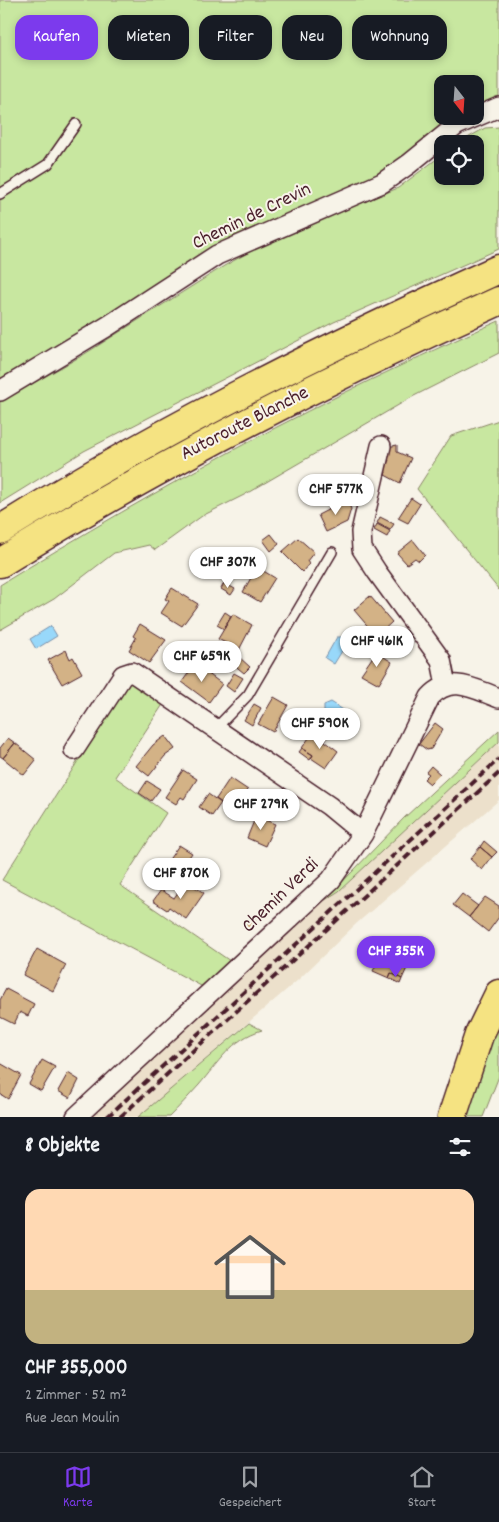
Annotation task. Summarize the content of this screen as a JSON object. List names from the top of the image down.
{
  "streets": {
    "main road": ["Autoroute Blanche"],
    "street": ["Chemin de Crevin", "Chemin Verdi"]
  },
  "north": "bottom",
  "page": {
    "chip": [
      "Kaufen",
      "Mieten",
      "Filter",
      "Neu",
      "Wohnung"
    ],
    "price": [
      "CHF 577K",
      "CHF 307K",
      "CHF 461K",
      "CHF 659K",
      "CHF 590K",
      "CHF 279K",
      "CHF 870K",
      "CHF 355K"
    ],
    "heading": "8 Objekte",
    "list": [
      {
        "name": "CHF 355,000",
        "note": "2 Zimmer · 52 m² · Rue Jean Moulin"
      }
    ],
    "tabs": ["Karte", "Gespeichert", "Start"]
  }
}
